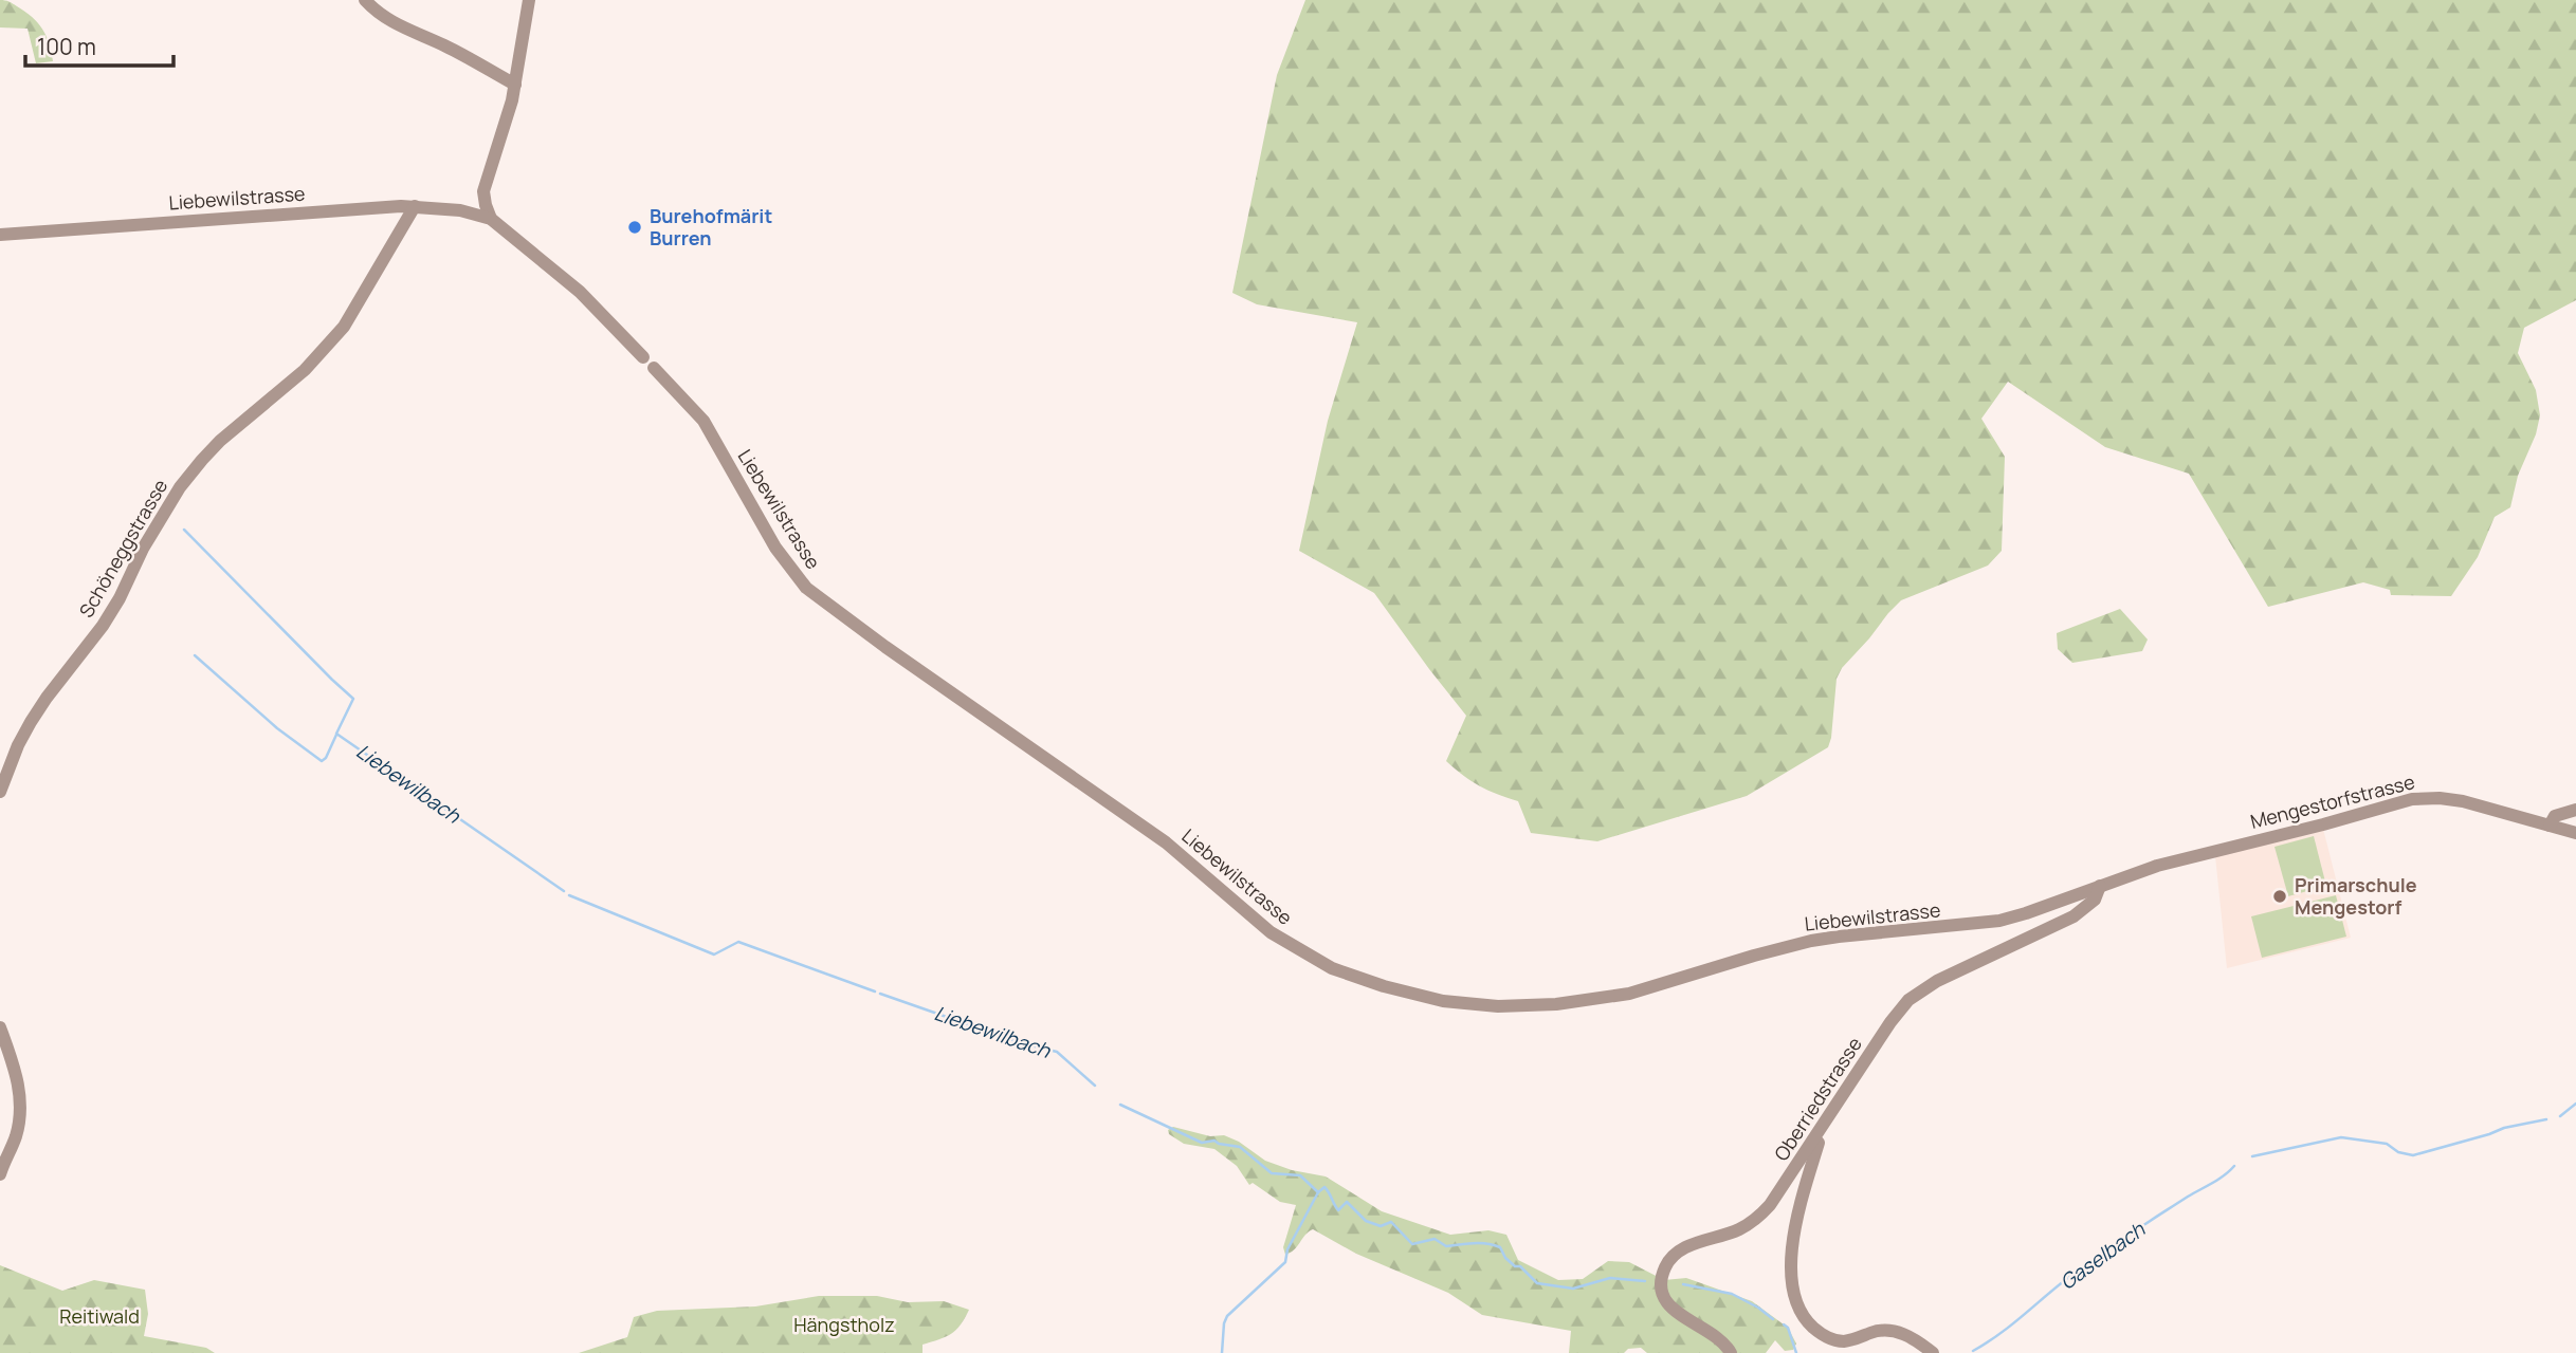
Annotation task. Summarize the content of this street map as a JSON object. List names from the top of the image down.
{
  "streets": {
    "street": [
      "Liebewilstrasse",
      "Schöneggstrasse",
      "Mengestorfstrasse",
      "Oberriedstrasse"
    ]
  },
  "crossings": [
    ["Liebewilstrasse", "Schöneggstrasse"],
    ["Liebewilstrasse", "Mengestorfstrasse"],
    ["Liebewilstrasse", "Oberriedstrasse"],
    ["Mengestorfstrasse", "Oberriedstrasse"]
  ],
  "water": ["Liebewilbach", "Gaselbach"],
  "parks": ["Reitiwald", "Hängstholz"],
  "places": ["Burehofmärit Burren", "Primarschule Mengestorf"],
  "scale_bar": "100 m"
}
